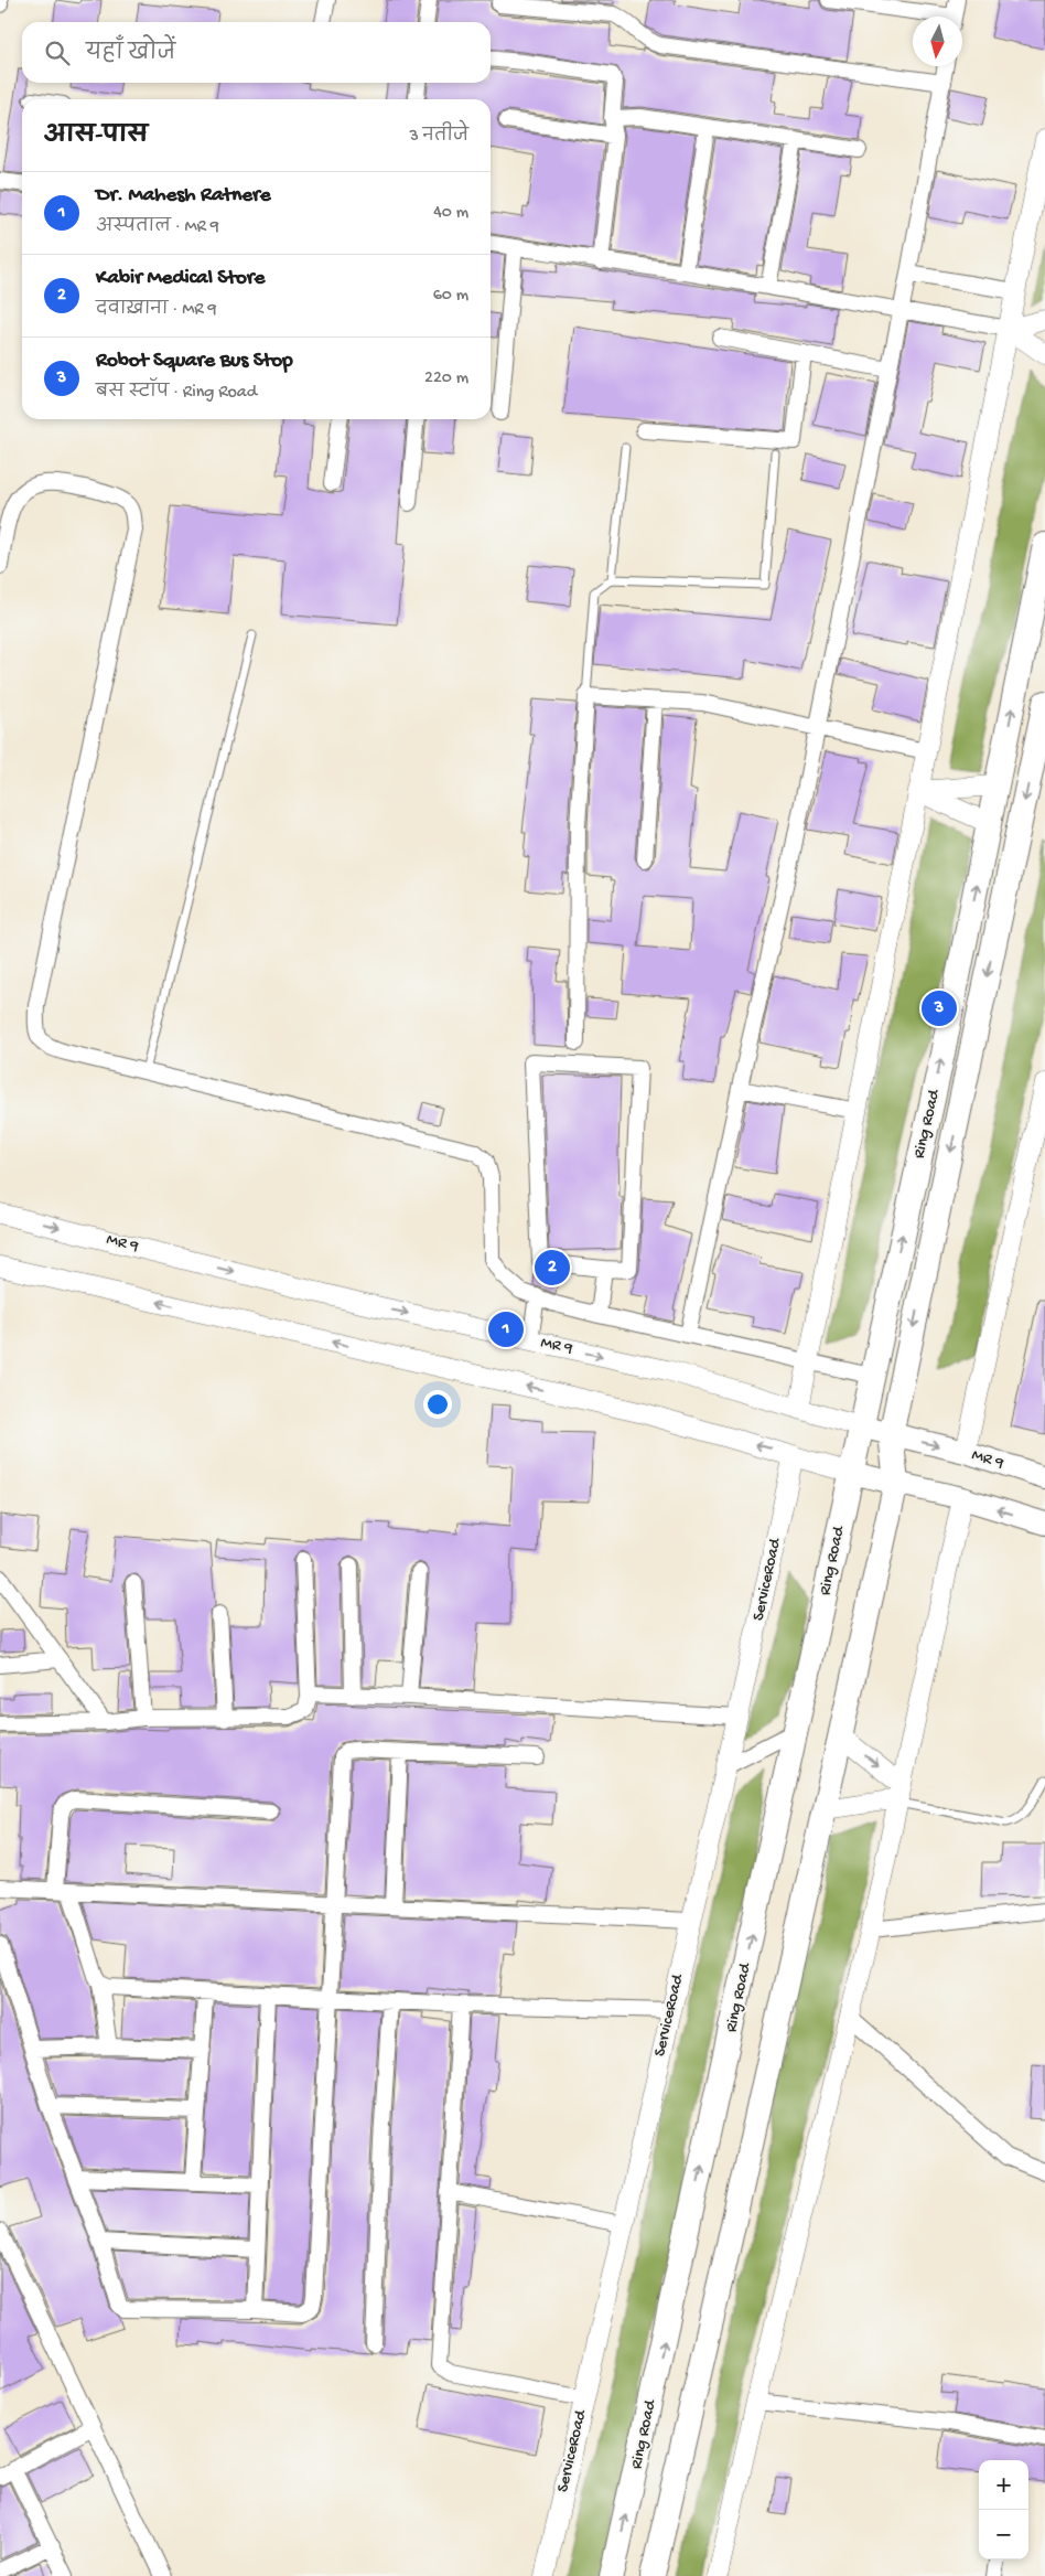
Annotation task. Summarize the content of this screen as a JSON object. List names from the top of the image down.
{
  "streets": {
    "main road": ["Ring Road", "MR 9"],
    "street": ["ServiceRoad"]
  },
  "crossings": [
    ["Ring Road", "MR 9"]
  ],
  "one_way": ["MR 9"],
  "north": "bottom",
  "page": {
    "search": "यहाँ खोजें",
    "heading": ["आस-पास", "3 नतीजे"],
    "list": [
      {
        "mark": "1",
        "name": "Dr. Mahesh Ratnere",
        "note": "अस्पताल · MR 9",
        "value": "40 m"
      },
      {
        "mark": "2",
        "name": "Kabir Medical Store",
        "note": "दवाख़ाना · MR 9",
        "value": "60 m"
      },
      {
        "mark": "3",
        "name": "Robot Square Bus Stop",
        "note": "बस स्टॉप · Ring Road",
        "value": "220 m"
      }
    ],
    "pins": ["3", "2", "1"],
    "map_buttons": ["+", "−"]
  }
}
